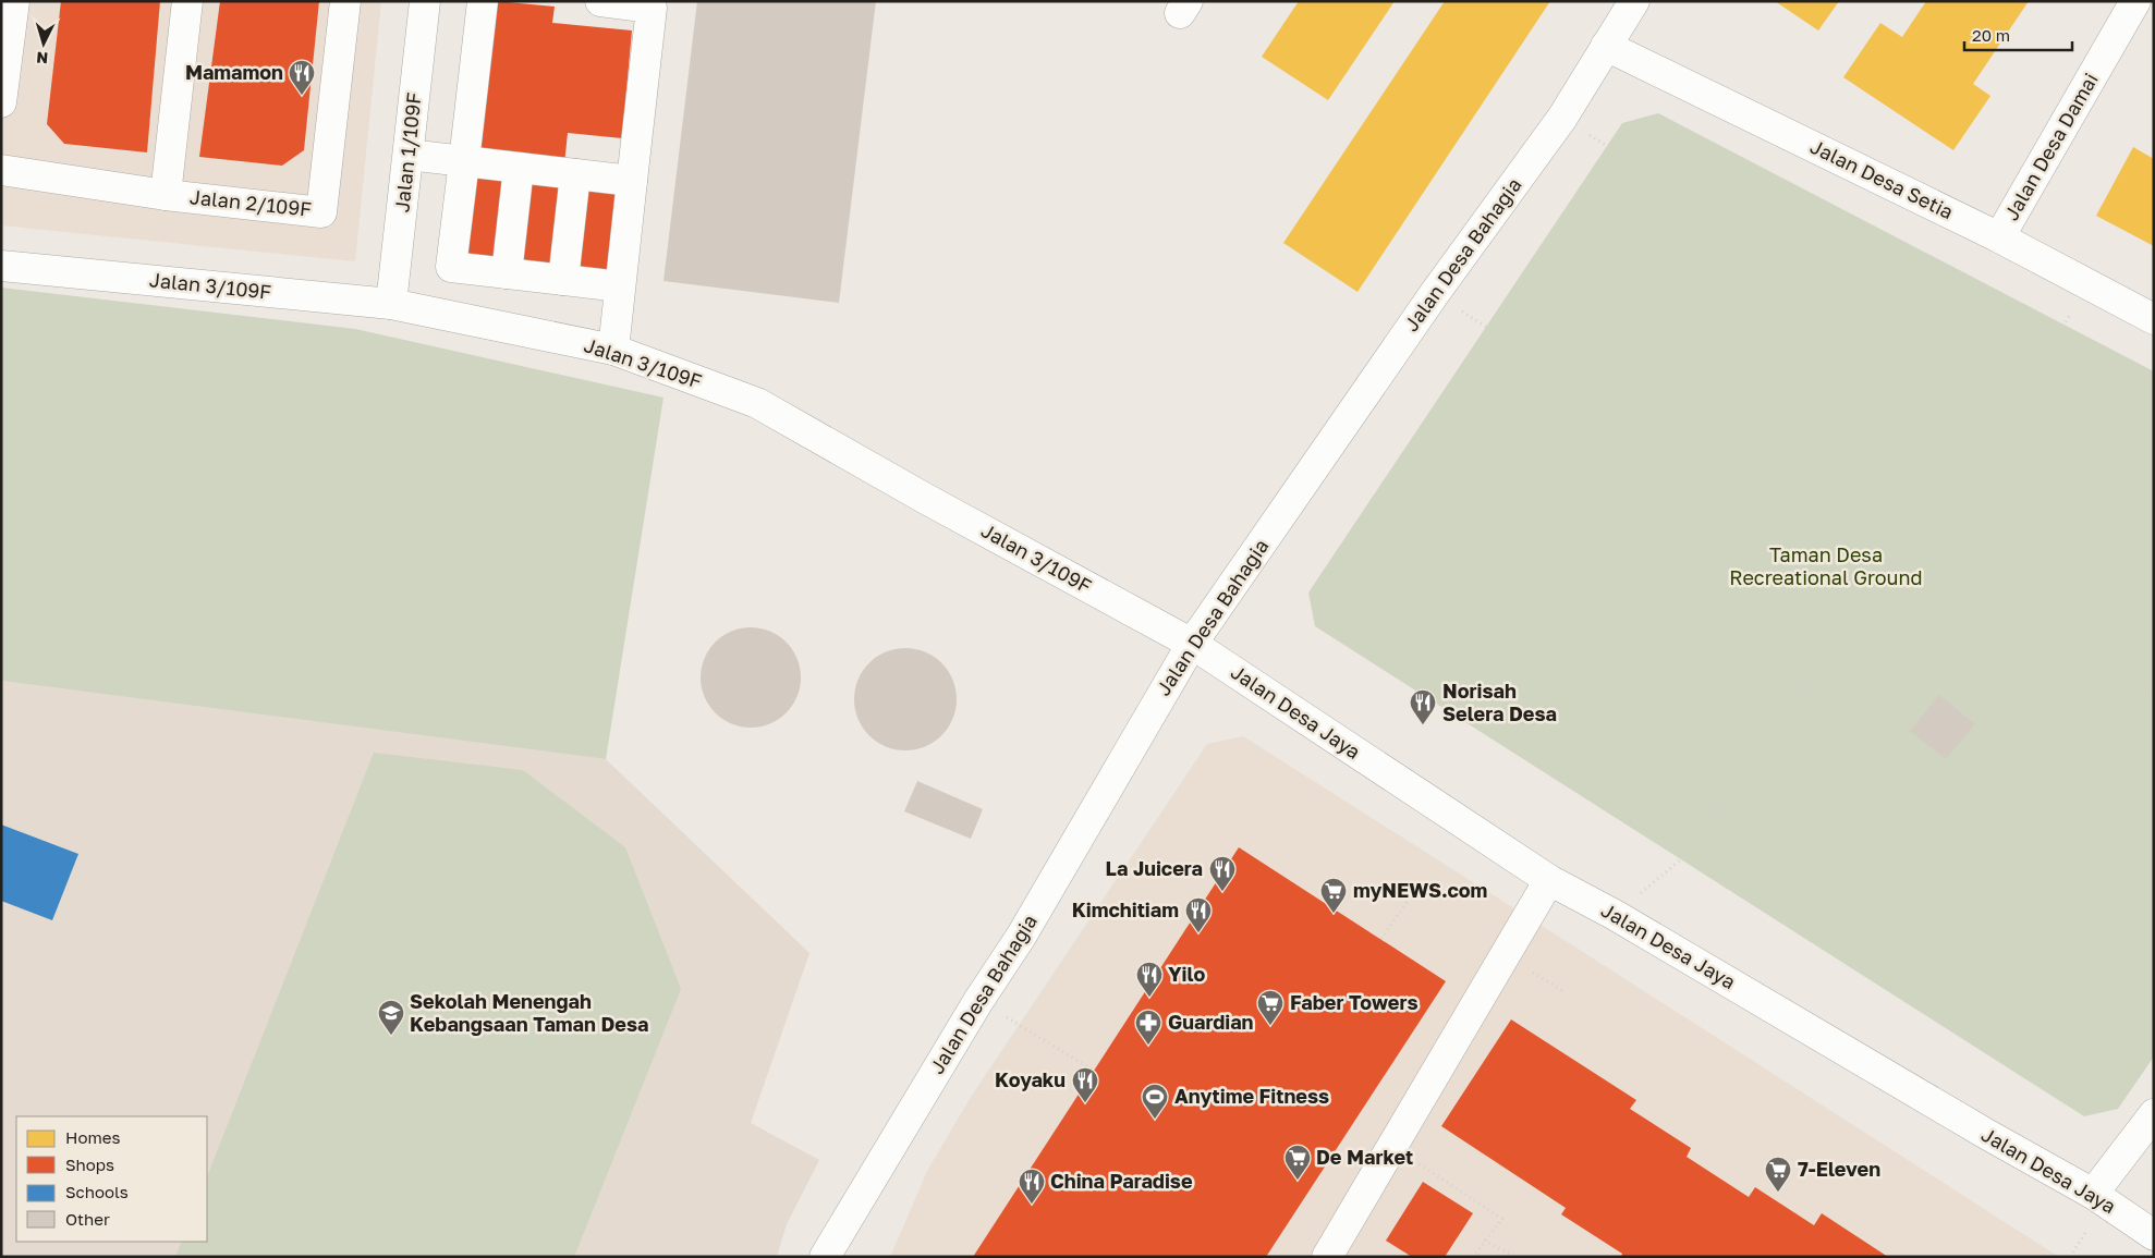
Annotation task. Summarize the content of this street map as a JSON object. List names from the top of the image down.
{
  "streets": {
    "street": [
      "Jalan Desa Damai",
      "Jalan 1/109F",
      "Jalan Desa Setia",
      "Jalan 2/109F",
      "Jalan Desa Bahagia",
      "Jalan 3/109F",
      "Jalan Desa Jaya"
    ]
  },
  "crossings": [
    ["Jalan Desa Damai", "Jalan Desa Setia"],
    ["Jalan 1/109F", "Jalan 3/109F"],
    ["Jalan Desa Setia", "Jalan Desa Bahagia"],
    ["Jalan Desa Bahagia", "Jalan 3/109F"],
    ["Jalan Desa Bahagia", "Jalan Desa Jaya"],
    ["Jalan 3/109F", "Jalan Desa Jaya"]
  ],
  "parks": ["Taman Desa Recreational Ground"],
  "places": {
    "restaurant": [
      "Mamamon",
      "Norisah Selera Desa",
      "La Juicera",
      "Kimchitiam",
      "Yilo",
      "Koyaku",
      "China Paradise"
    ],
    "supermarket": [
      "myNEWS.com",
      "Faber Towers",
      "De Market",
      "7-Eleven"
    ],
    "school or university": ["Sekolah Menengah Kebangsaan Taman Desa"],
    "pharmacy": ["Guardian"],
    "sports": ["Anytime Fitness"]
  },
  "legend": [
    "Homes",
    "Shops",
    "Schools",
    "Other"
  ],
  "scale_bar": "20 m",
  "north": "bottom"
}
